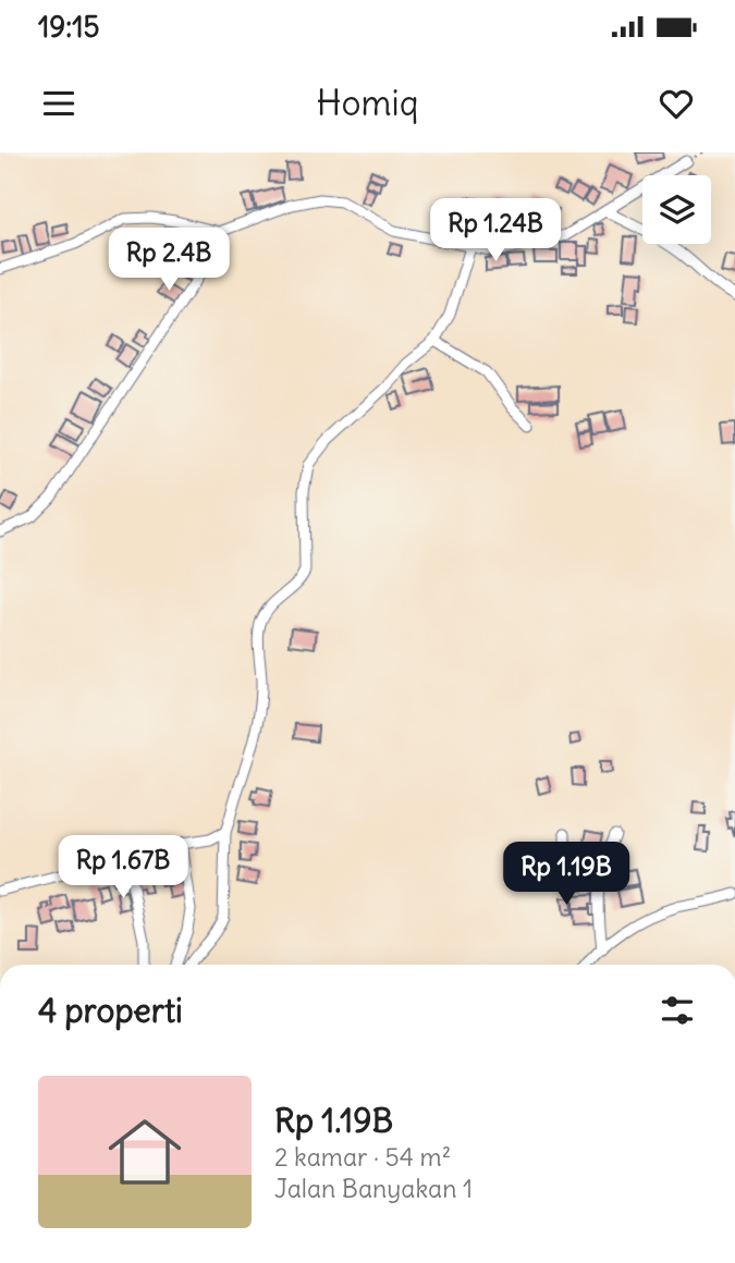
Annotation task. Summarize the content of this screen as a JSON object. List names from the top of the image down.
{
  "page": {
    "status": "19:15",
    "header": "Homiq",
    "price": [
      "Rp 1.24B",
      "Rp 2.4B",
      "Rp 1.67B",
      "Rp 1.19B"
    ],
    "heading": "4 properti",
    "list": [
      {
        "name": "Rp 1.19B",
        "note": "2 kamar · 54 m² · Jalan Banyakan 1"
      }
    ]
  }
}
